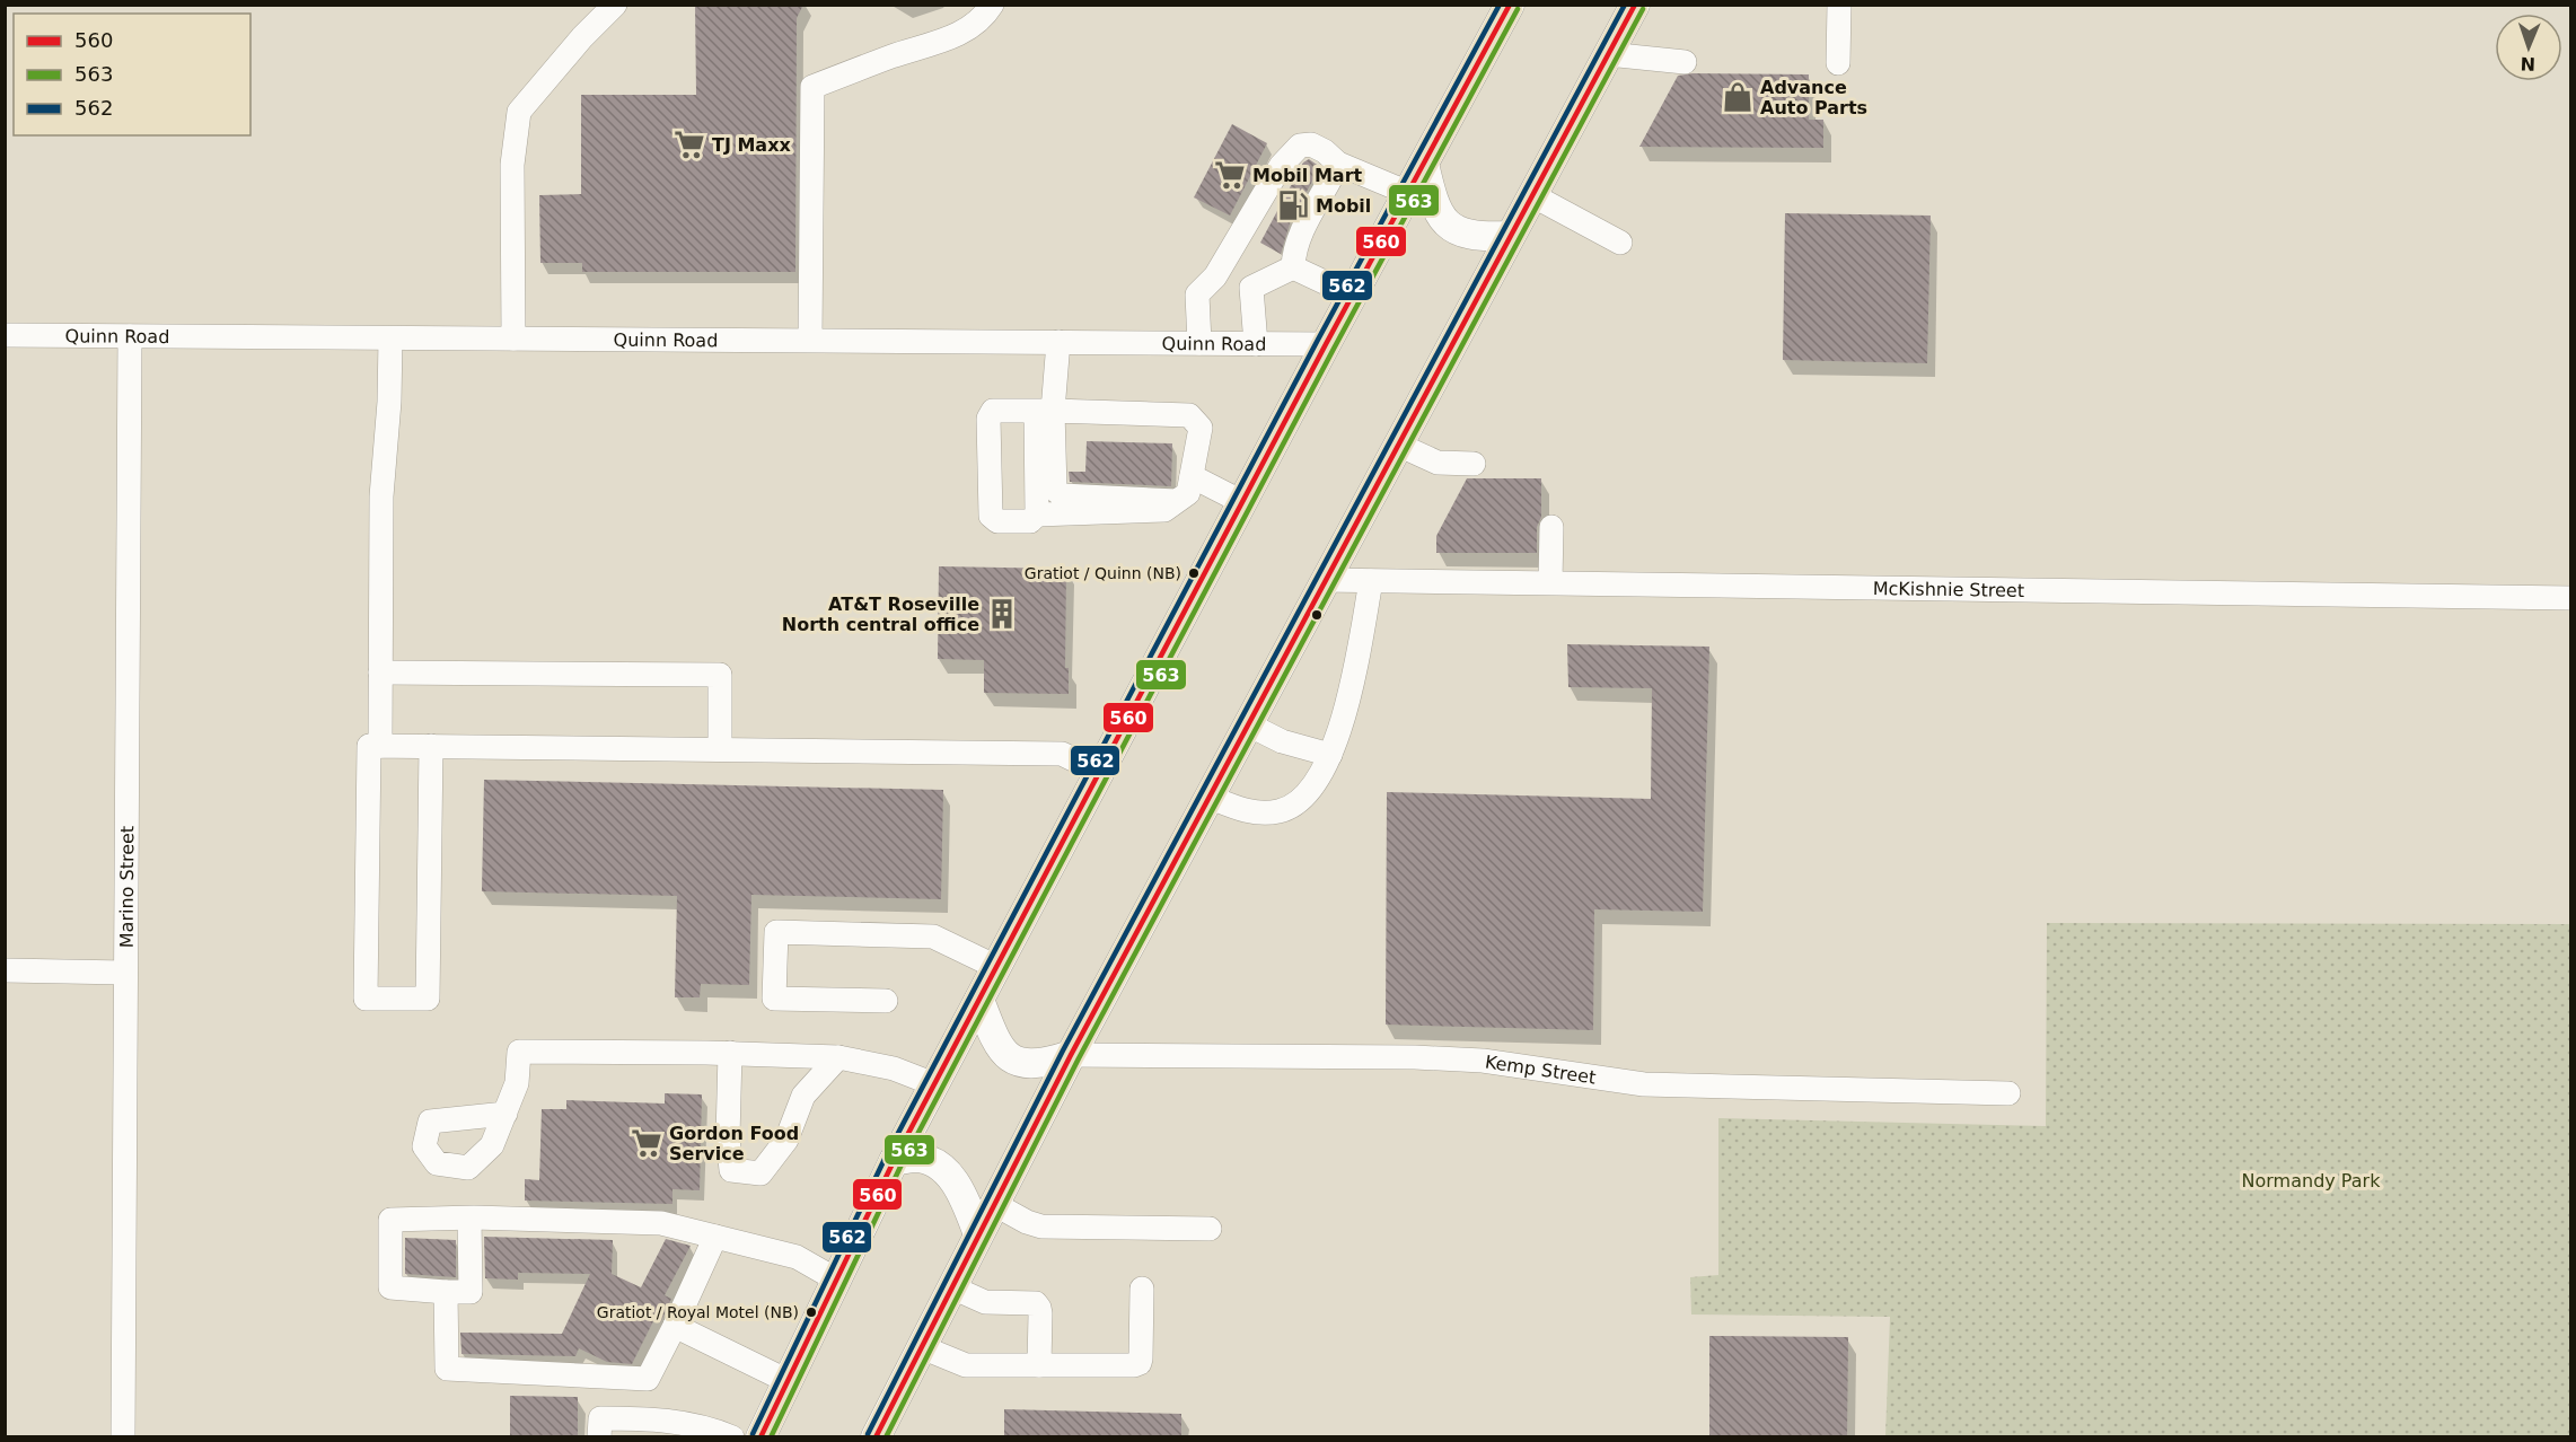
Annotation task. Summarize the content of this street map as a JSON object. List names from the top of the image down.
{
  "streets": {
    "street": [
      "Quinn Road",
      "McKishnie Street",
      "Marino Street",
      "Kemp Street"
    ]
  },
  "crossings": [
    ["Quinn Road", "Marino Street"]
  ],
  "parks": ["Normandy Park"],
  "places": {
    "shop": ["Advance Auto Parts"],
    "supermarket": ["TJ Maxx", "Mobil Mart", "Gordon Food Service"],
    "fuel station": ["Mobil"],
    "other": ["Gratiot / Quinn (NB)", "Gratiot / Royal Motel (NB)"],
    "building": ["AT&T Roseville North central office"]
  },
  "lines": ["transit line 560", "transit line 562", "transit line 563"],
  "legend": ["560", "563", "562"],
  "north": "bottom"
}
